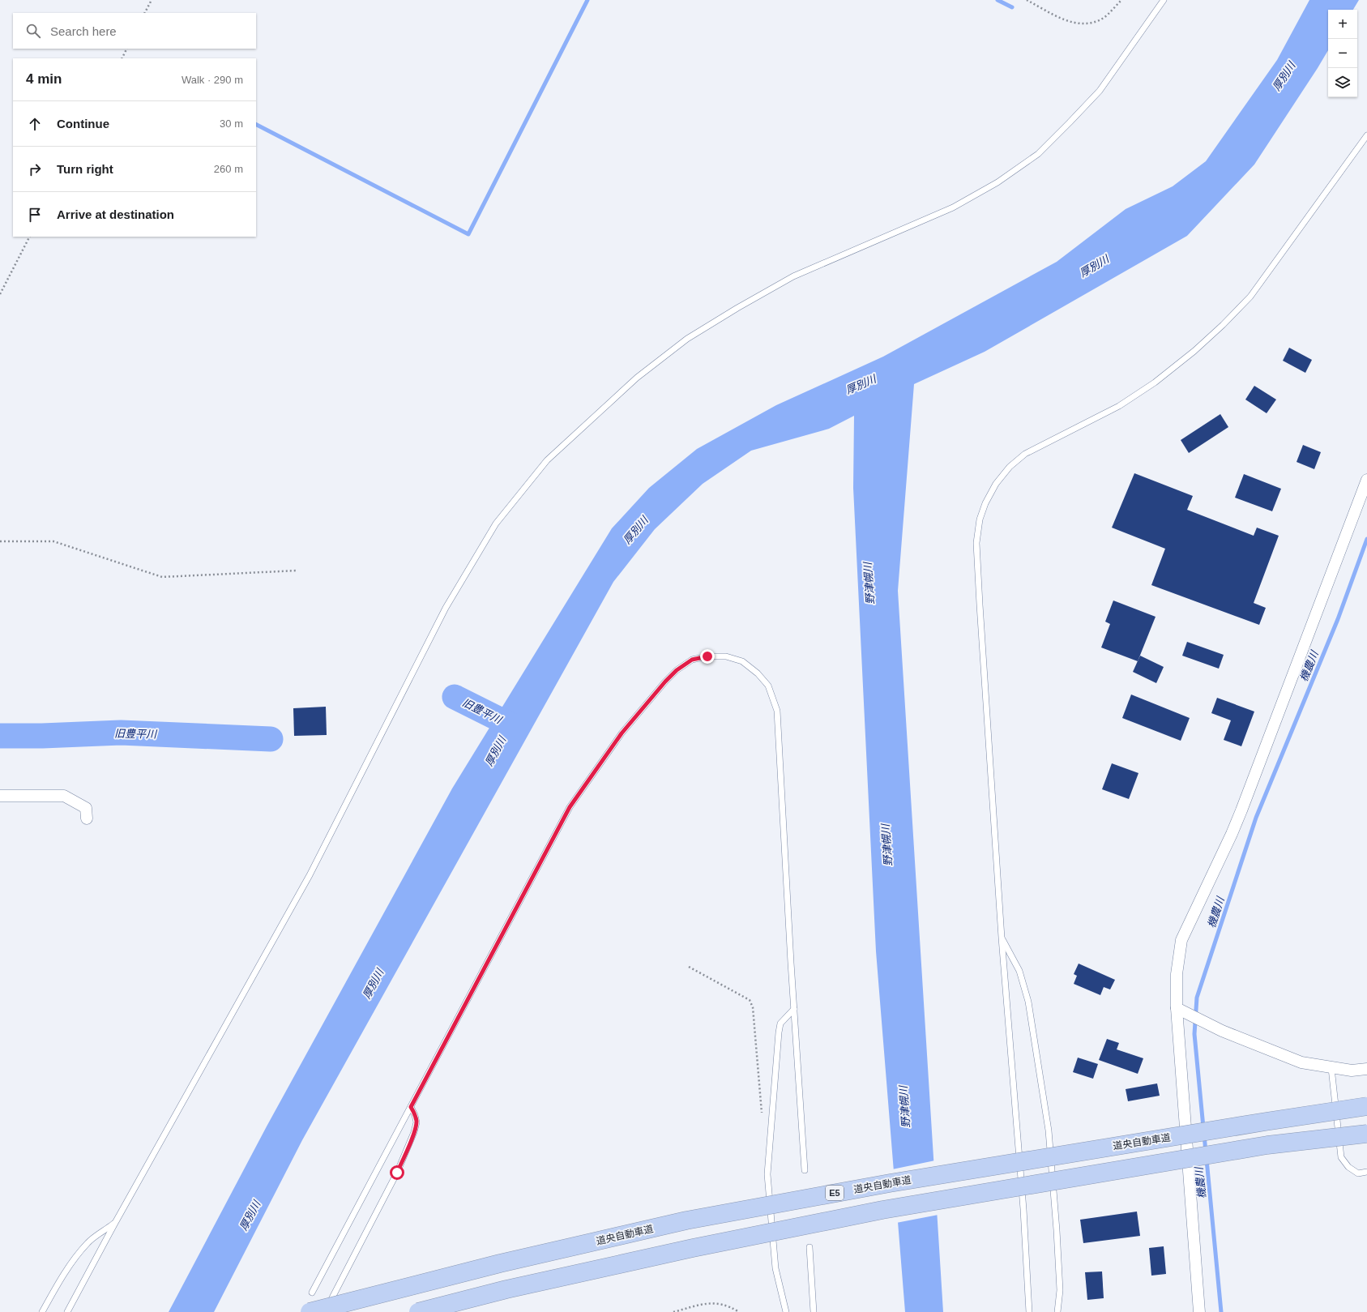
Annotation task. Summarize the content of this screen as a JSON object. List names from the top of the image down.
{
  "streets": {
    "highway": ["道央自動車道", "E5"]
  },
  "water": [
    "厚別川",
    "野津幌川",
    "機農川",
    "旧豊平川"
  ],
  "page": {
    "map_buttons": ["+", "−"],
    "search": "Search here",
    "heading": ["4 min", "Walk · 290 m"],
    "list": [
      ["Continue", "30 m"],
      ["Turn right", "260 m"],
      "Arrive at destination"
    ]
  }
}
